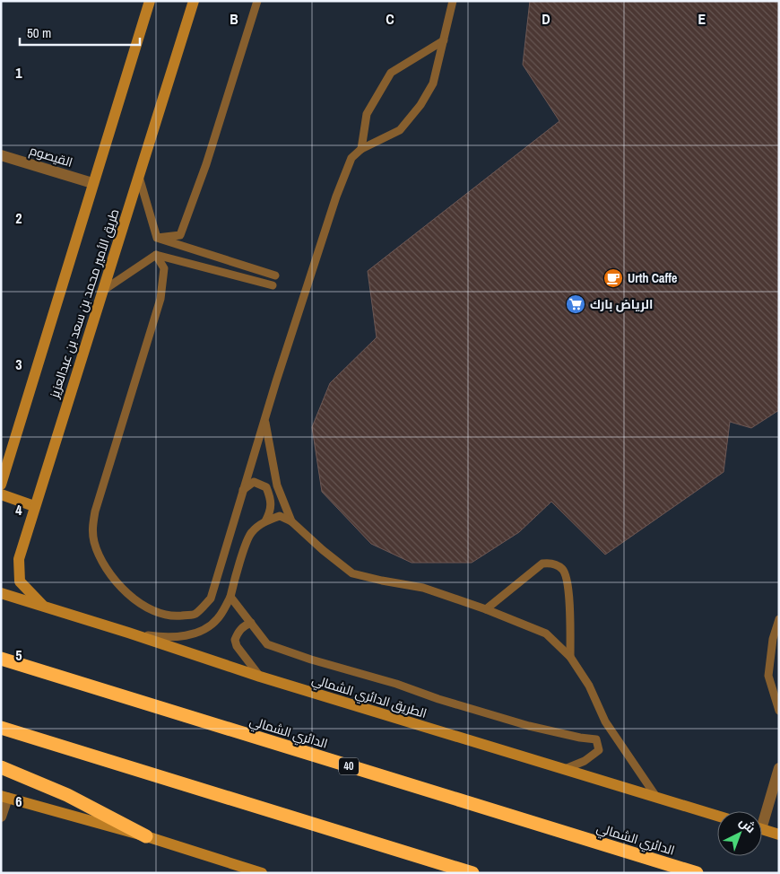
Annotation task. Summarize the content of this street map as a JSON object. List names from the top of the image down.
{
  "streets": {
    "highway": ["الدائري الشمالي", "40"],
    "main road": ["طريق الأمير محمد بن سعد بن عبدالعزيز", "الطريق الدائري الشمالي"],
    "street": ["القيصوم"]
  },
  "crossings": [
    ["القيصوم", "طريق الأمير محمد بن سعد بن عبدالعزيز"],
    ["طريق الأمير محمد بن سعد بن عبدالعزيز", "الطريق الدائري الشمالي"]
  ],
  "places": {
    "cafe": ["Urth Caffe"],
    "supermarket": ["الرياض بارك"]
  },
  "scale_bar": "50 m",
  "north": "top right",
  "grid": {
    "columns": [
      "B",
      "C",
      "D",
      "E"
    ],
    "rows": [
      "1",
      "2",
      "3",
      "4",
      "5",
      "6"
    ]
  }
}
